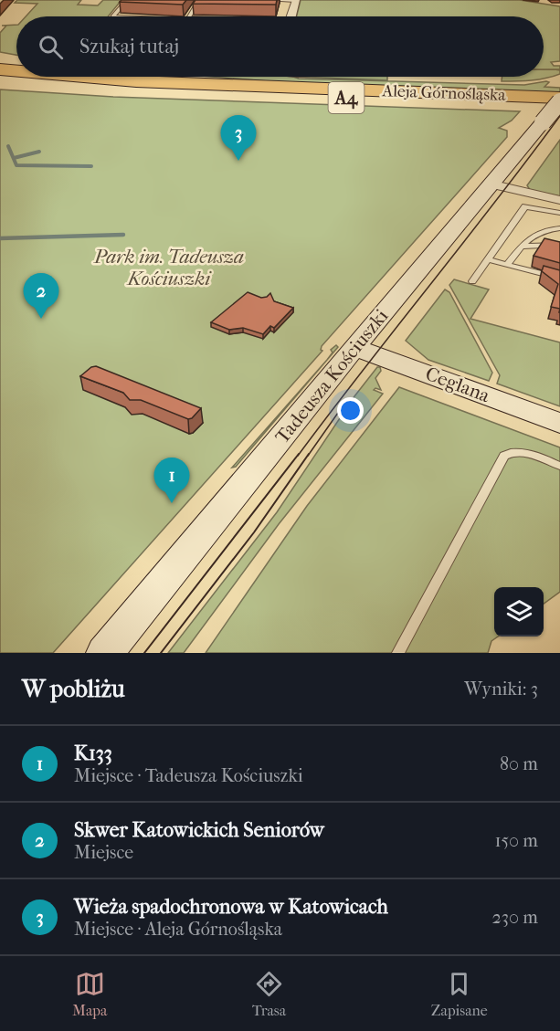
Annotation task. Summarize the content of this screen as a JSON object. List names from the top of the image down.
{
  "streets": {
    "highway": ["Aleja Górnośląska", "A4"],
    "street": ["Tadeusza Kościuszki", "Ceglana"]
  },
  "crossings": [
    ["Aleja Górnośląska", "Tadeusza Kościuszki"],
    ["Tadeusza Kościuszki", "Ceglana"]
  ],
  "parks": ["Park im. Tadeusza Kościuszki"],
  "page": {
    "search": "Szukaj tutaj",
    "pins": ["3", "2", "1"],
    "heading": ["W pobliżu", "Wyniki: 3"],
    "list": [
      {
        "mark": "1",
        "name": "K133",
        "note": "Miejsce · Tadeusza Kościuszki",
        "value": "80 m"
      },
      {
        "mark": "2",
        "name": "Skwer Katowickich Seniorów",
        "note": "Miejsce",
        "value": "150 m"
      },
      {
        "mark": "3",
        "name": "Wieża spadochronowa w Katowicach",
        "note": "Miejsce · Aleja Górnośląska",
        "value": "230 m"
      }
    ],
    "nav": ["Mapa", "Trasa", "Zapisane"]
  }
}
